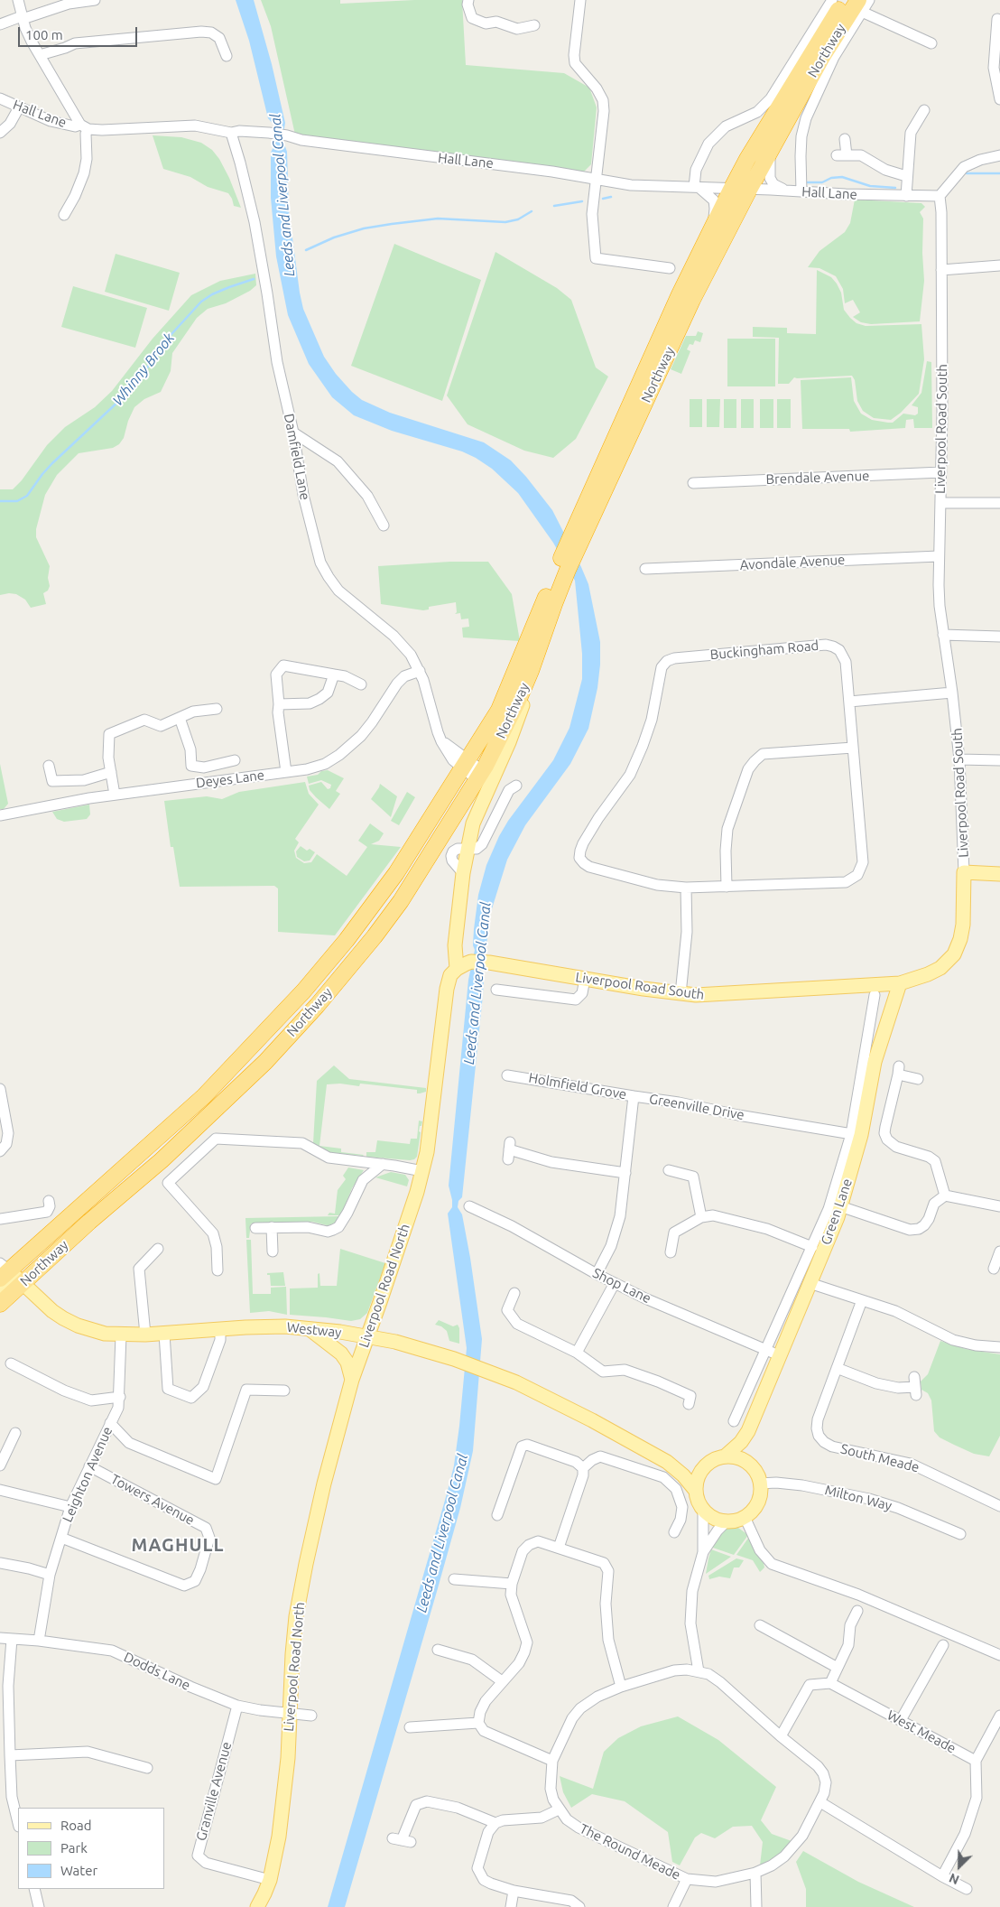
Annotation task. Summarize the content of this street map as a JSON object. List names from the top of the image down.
{
  "streets": {
    "highway": ["Northway"],
    "main road": [
      "Liverpool Road South",
      "Green Lane",
      "Liverpool Road North",
      "Westway"
    ],
    "street": [
      "Hall Lane",
      "Damfield Lane",
      "Brendale Avenue",
      "Avondale Avenue",
      "Buckingham Road",
      "Deyes Lane",
      "Holmfield Grove",
      "Greenville Drive",
      "Shop Lane",
      "South Meade",
      "Leighton Avenue",
      "Milton Way",
      "Towers Avenue",
      "Dodds Lane",
      "West Meade",
      "Granville Avenue",
      "The Round Meade"
    ]
  },
  "crossings": [
    ["Northway", "Hall Lane"],
    ["Northway", "Damfield Lane"],
    ["Northway", "Westway"],
    ["Hall Lane", "Liverpool Road South"],
    ["Hall Lane", "Damfield Lane"],
    ["Liverpool Road South", "Brendale Avenue"],
    ["Liverpool Road South", "Avondale Avenue"],
    ["Liverpool Road South", "Green Lane"],
    ["Liverpool Road South", "Liverpool Road North"],
    ["Damfield Lane", "Deyes Lane"],
    ["Holmfield Grove", "Greenville Drive"],
    ["Greenville Drive", "Green Lane"],
    ["Greenville Drive", "Shop Lane"],
    ["Green Lane", "Shop Lane"],
    ["Green Lane", "Westway"],
    ["Green Lane", "Milton Way"],
    ["Liverpool Road North", "Westway"],
    ["Liverpool Road North", "Dodds Lane"],
    ["Liverpool Road North", "Granville Avenue"],
    ["Westway", "Leighton Avenue"],
    ["Westway", "Milton Way"],
    ["Leighton Avenue", "Towers Avenue"],
    ["Leighton Avenue", "Dodds Lane"],
    ["Dodds Lane", "Granville Avenue"]
  ],
  "districts": ["MAGHULL"],
  "water": ["Leeds and Liverpool Canal", "Whinny Brook"],
  "legend": ["Road", "Park", "Water"],
  "scale_bar": "100 m",
  "north": "bottom left"
}
